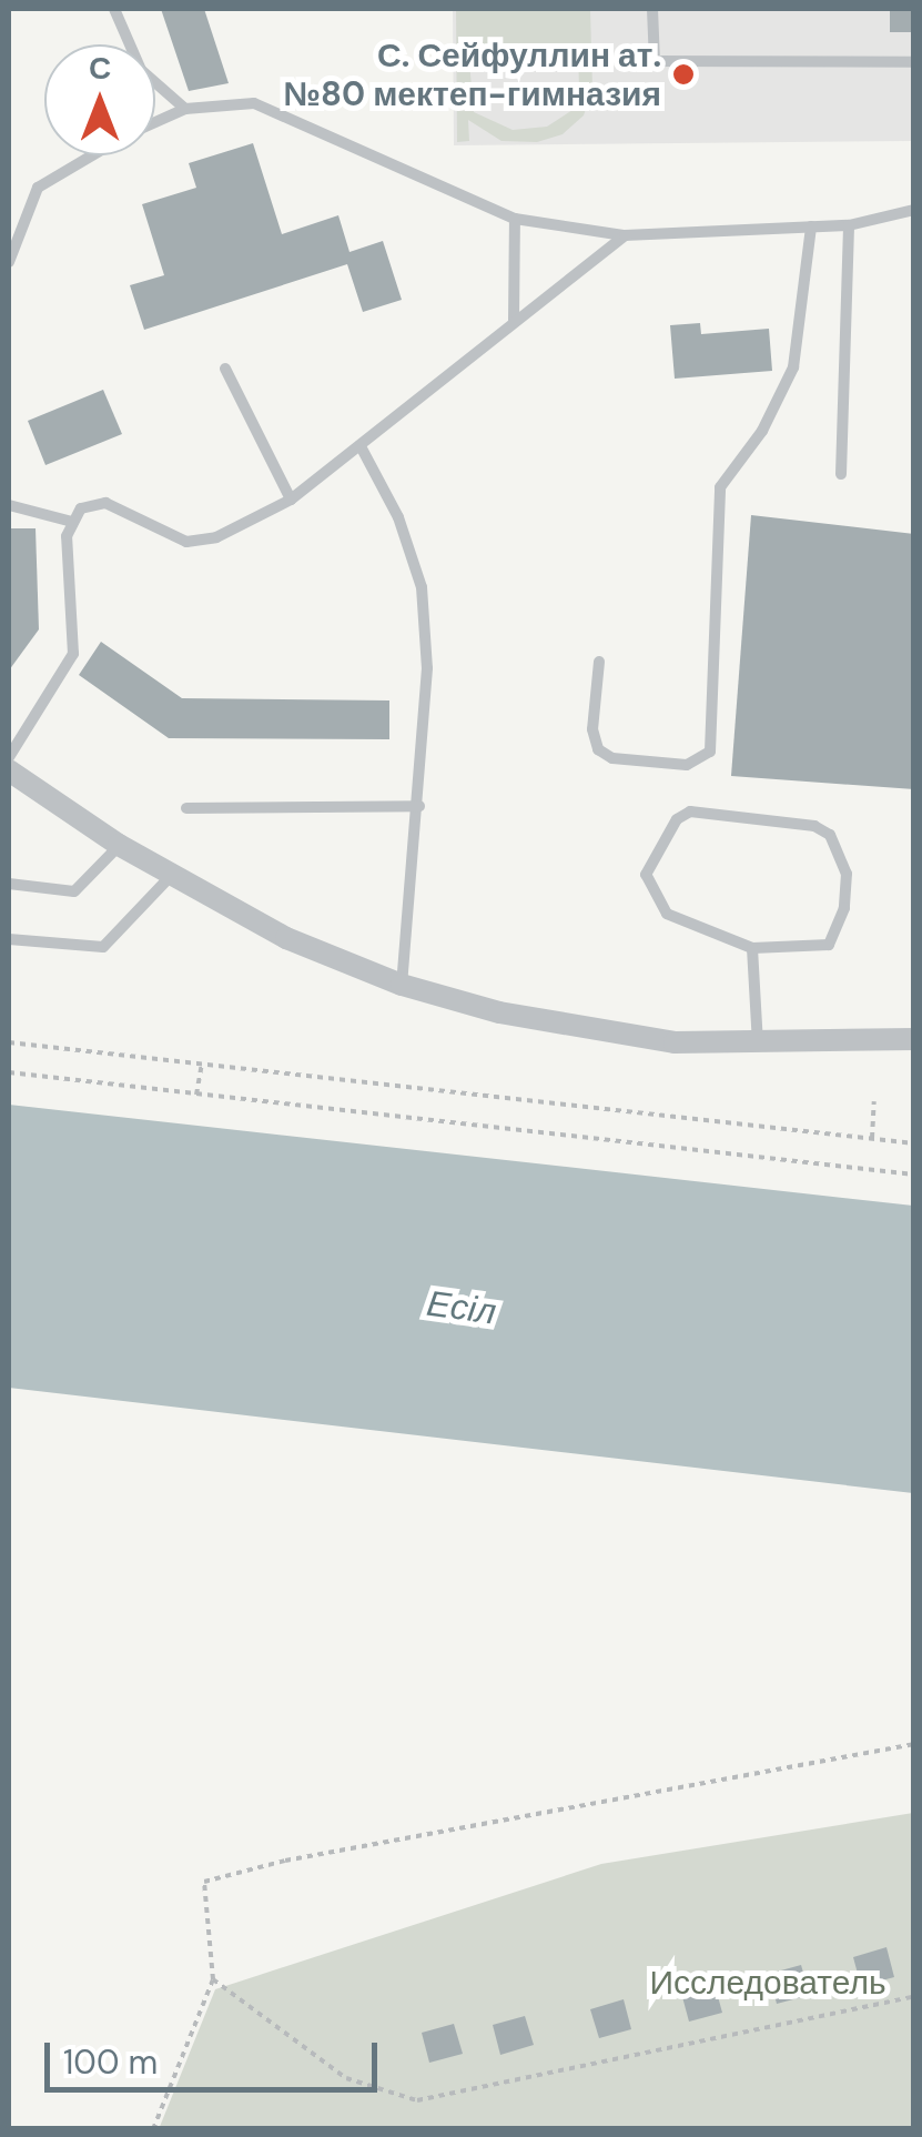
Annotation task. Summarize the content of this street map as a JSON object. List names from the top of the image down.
{
  "water": ["Есіл"],
  "parks": ["Исследователь"],
  "places": ["С. Сейфуллин ат. №80 мектеп-гимназия"],
  "scale_bar": "100 m",
  "north": "top"
}
